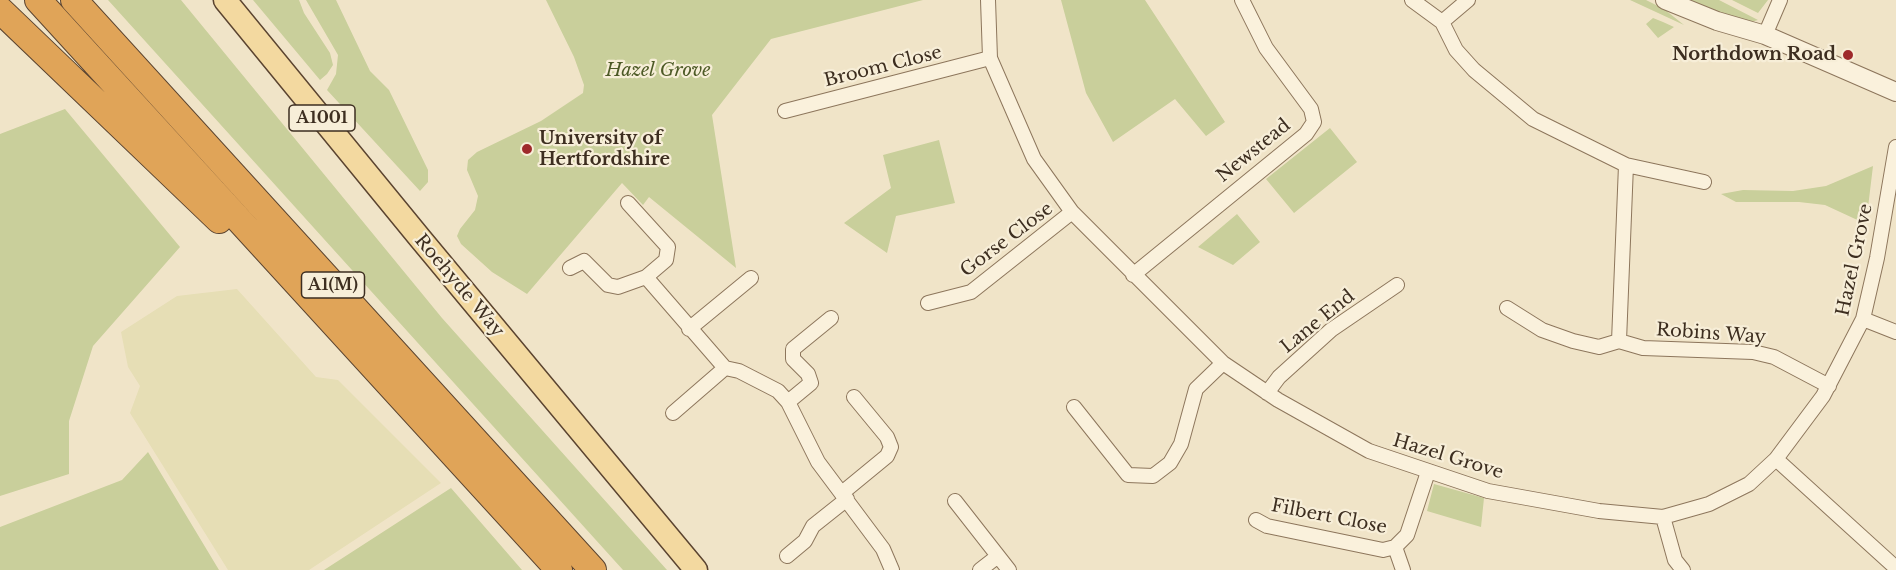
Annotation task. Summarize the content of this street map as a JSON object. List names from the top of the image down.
{
  "streets": {
    "highway": ["A1(M)"],
    "main road": ["A1001", "Roehyde Way"],
    "street": [
      "Broom Close",
      "Newstead",
      "Gorse Close",
      "Hazel Grove",
      "Lane End",
      "Robins Way",
      "Filbert Close"
    ]
  },
  "crossings": [
    ["Broom Close", "Hazel Grove"],
    ["Newstead", "Hazel Grove"],
    ["Gorse Close", "Hazel Grove"],
    ["Hazel Grove", "Lane End"],
    ["Hazel Grove", "Robins Way"],
    ["Hazel Grove", "Filbert Close"]
  ],
  "parks": ["Hazel Grove"],
  "places": ["Northdown Road", "University of Hertfordshire"]
}
